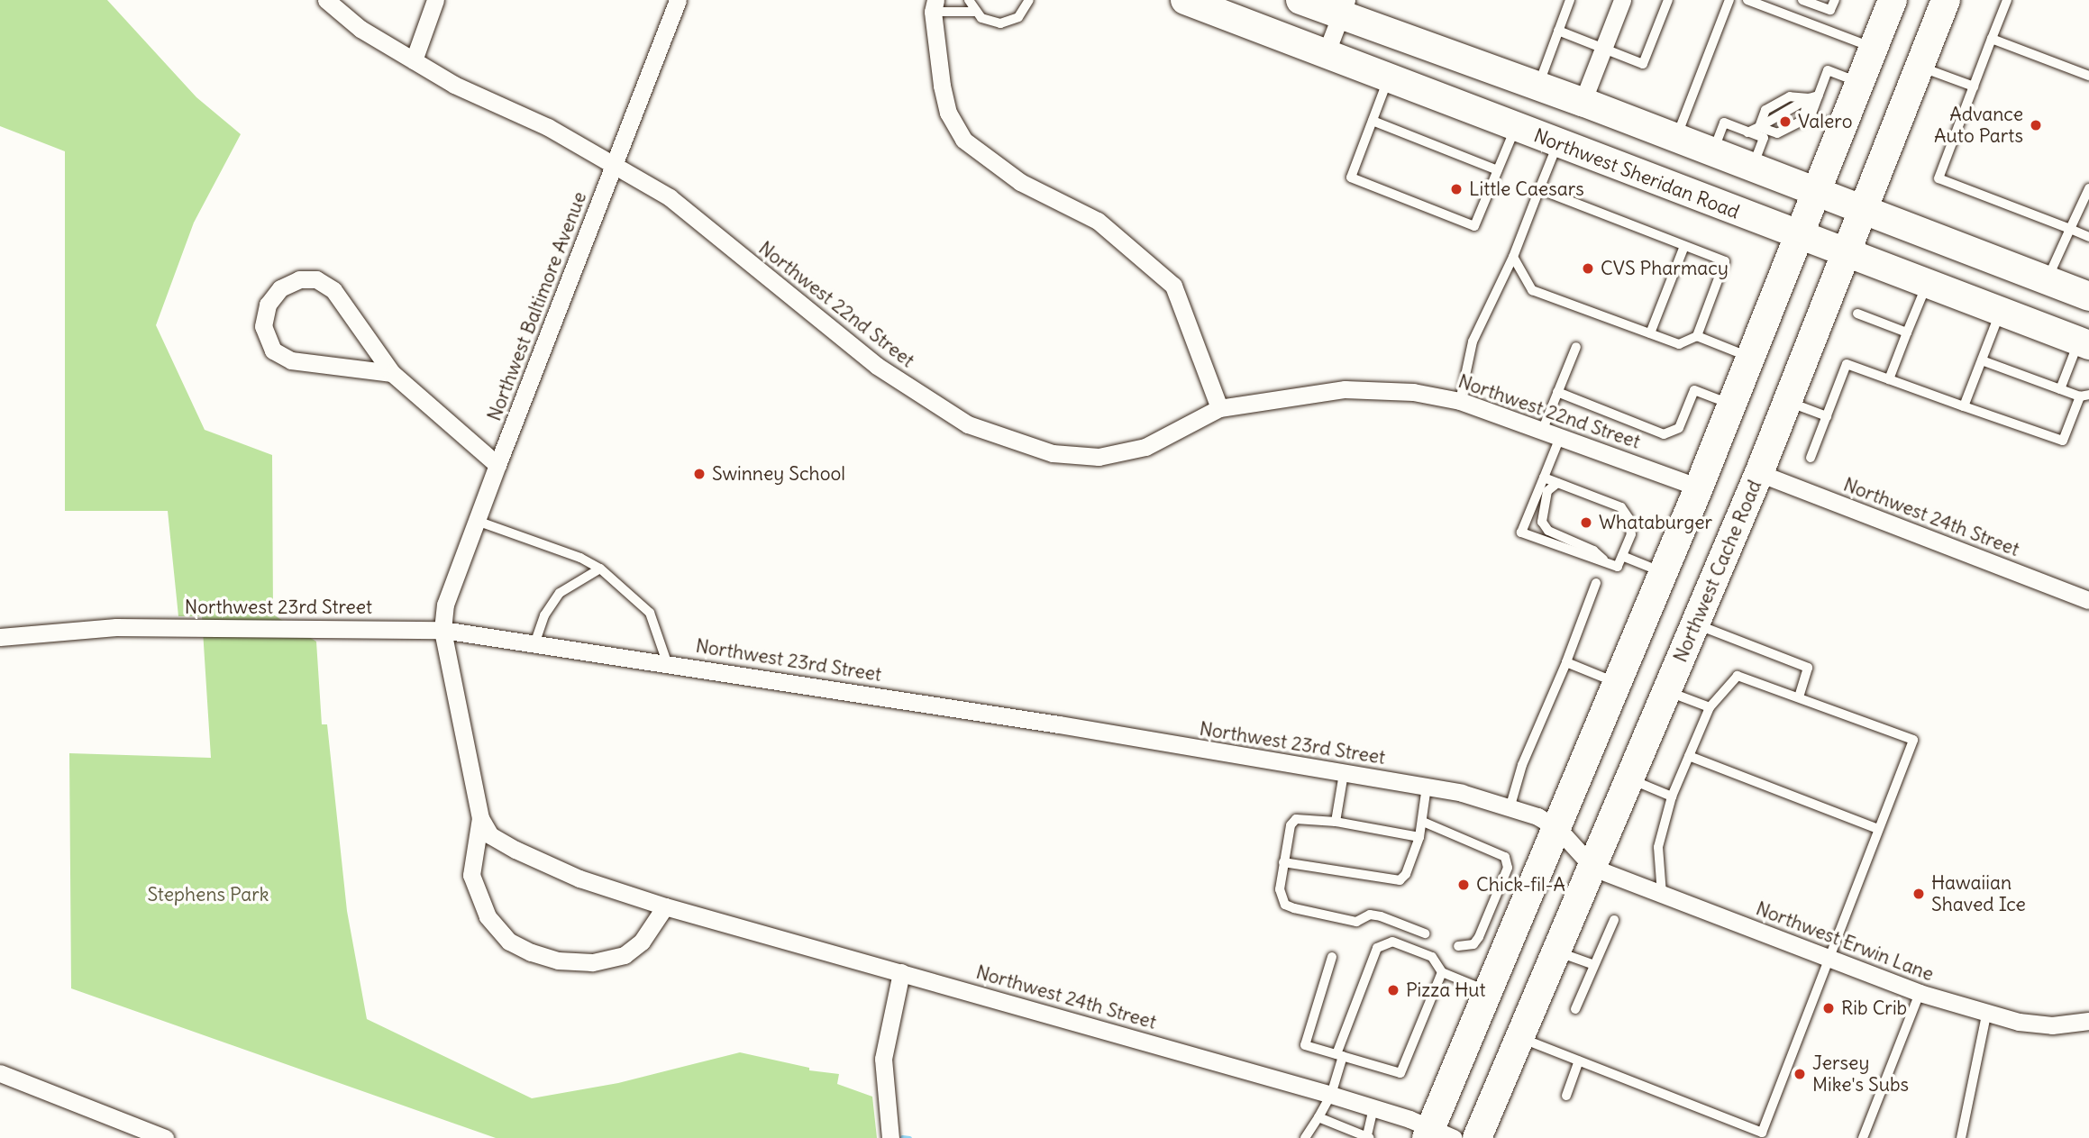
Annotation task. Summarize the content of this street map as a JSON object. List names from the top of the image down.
{
  "streets": {
    "main road": ["Northwest Sheridan Road", "Northwest Cache Road"],
    "street": [
      "Northwest 22nd Street",
      "Northwest Baltimore Avenue",
      "Northwest 24th Street",
      "Northwest 23rd Street",
      "Northwest Erwin Lane"
    ]
  },
  "crossings": [
    ["Northwest Sheridan Road", "Northwest Cache Road"],
    ["Northwest 22nd Street", "Northwest Baltimore Avenue"],
    ["Northwest Baltimore Avenue", "Northwest 24th Street"],
    ["Northwest Baltimore Avenue", "Northwest 23rd Street"],
    ["Northwest 24th Street", "Northwest Cache Road"],
    ["Northwest 24th Street", "Northwest 23rd Street"],
    ["Northwest Cache Road", "Northwest Erwin Lane"]
  ],
  "parks": ["Stephens Park"],
  "places": [
    "Valero",
    "Advance Auto Parts",
    "Little Caesars",
    "CVS Pharmacy",
    "Swinney School",
    "Whataburger",
    "Chick-fil-A",
    "Hawaiian Shaved Ice",
    "Pizza Hut",
    "Rib Crib",
    "Jersey Mike's Subs"
  ]
}
